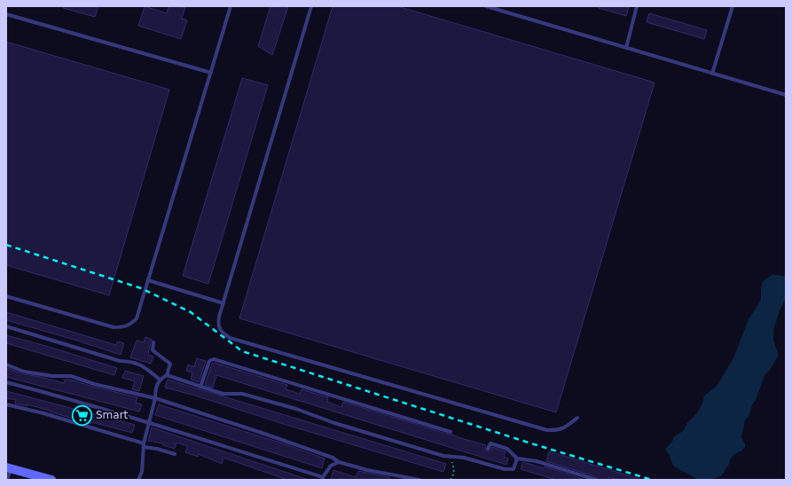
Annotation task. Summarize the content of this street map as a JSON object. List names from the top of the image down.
{
  "places": {
    "supermarket": ["Smart"]
  }
}
